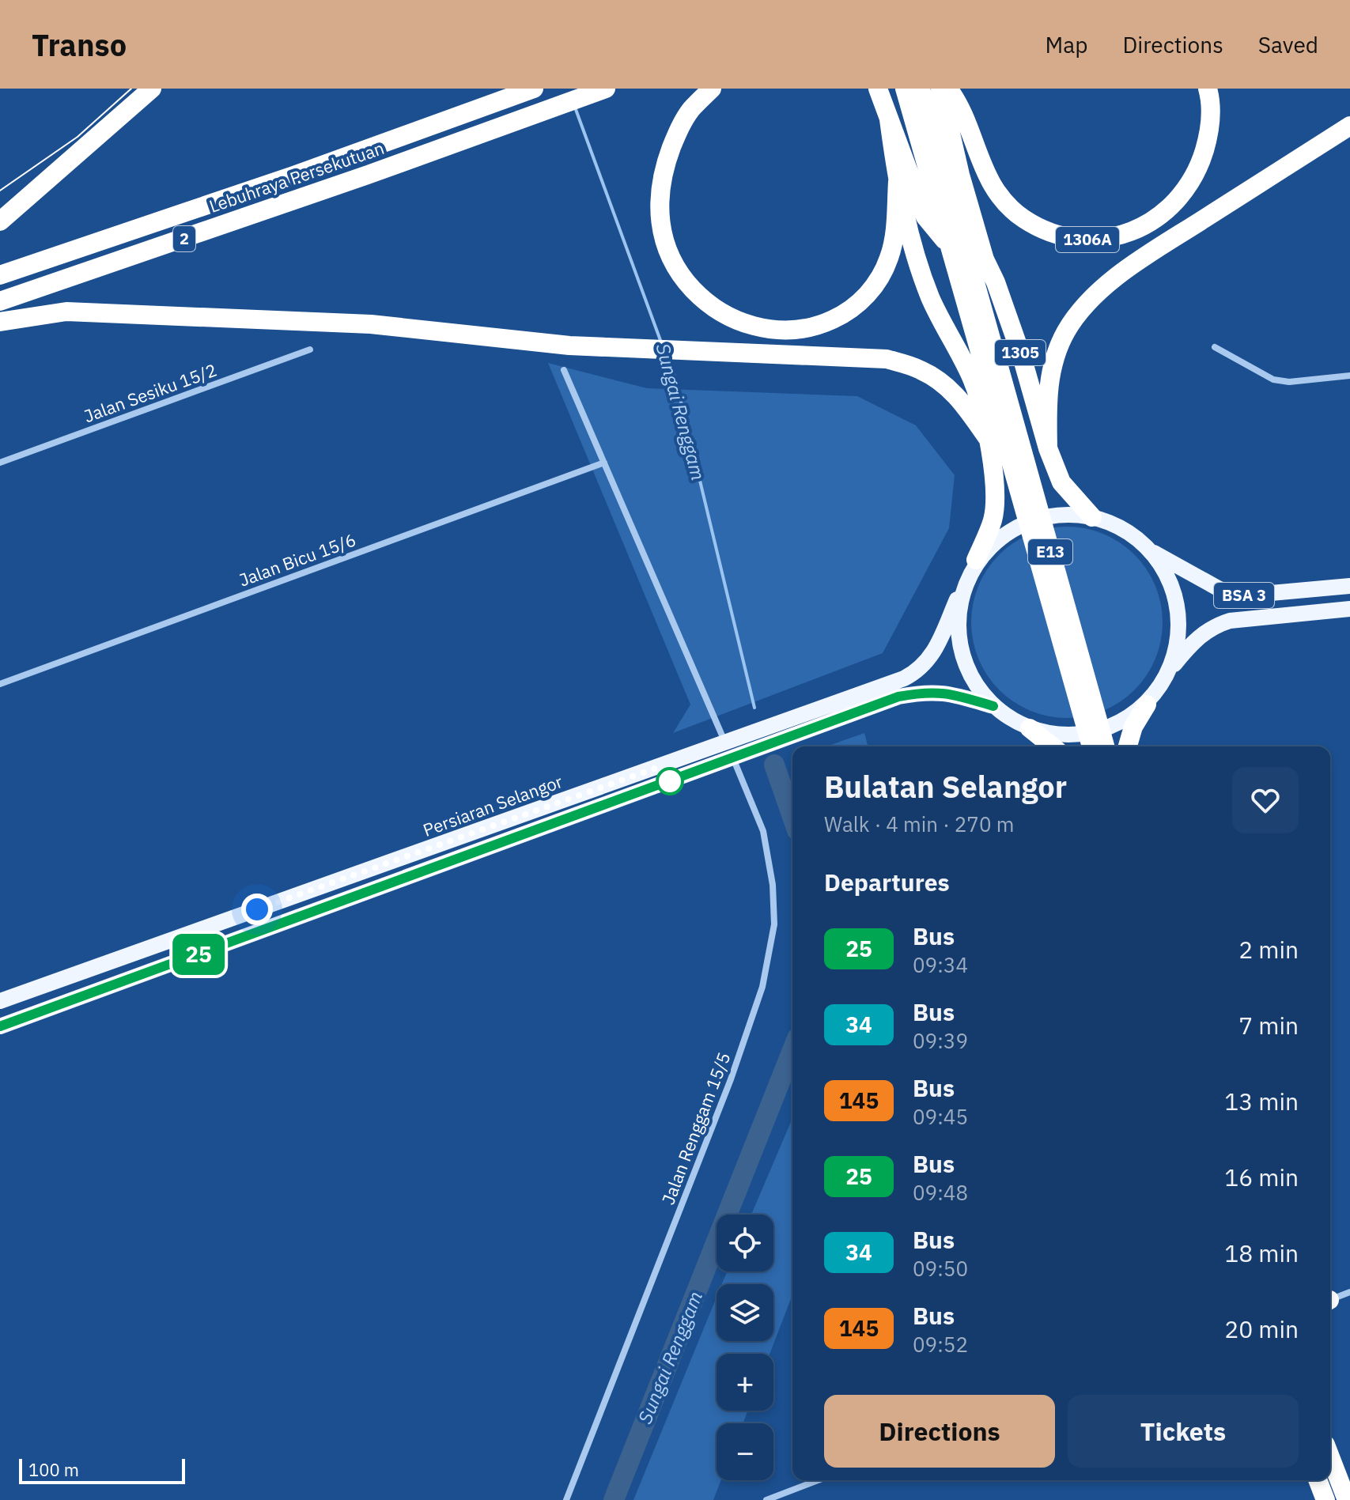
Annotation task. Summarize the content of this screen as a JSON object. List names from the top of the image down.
{
  "streets": {
    "highway": [
      "Lebuhraya Persekutuan",
      "2",
      "1306A",
      "1305",
      "E13"
    ],
    "main road": ["BSA 3", "Persiaran Selangor"],
    "street": ["Jalan Sesiku 15/2", "Jalan Bicu 15/6", "Jalan Renggam 15/5"]
  },
  "crossings": [
    ["BSA 3", "Persiaran Selangor"],
    ["Persiaran Selangor", "Jalan Renggam 15/5"]
  ],
  "water": ["Sungai Renggam"],
  "lines": ["bus line 25"],
  "scale_bar": "100 m",
  "page": {
    "header": "Transo",
    "nav": ["Map", "Directions", "Saved"],
    "on_map": "25",
    "heading": [
      ["Bulatan Selangor", "Walk · 4 min · 270 m"],
      "Departures"
    ],
    "list": [
      {
        "mark": "25",
        "name": "Bus",
        "note": "09:34",
        "value": "2 min"
      },
      {
        "mark": "34",
        "name": "Bus",
        "note": "09:39",
        "value": "7 min"
      },
      {
        "mark": "145",
        "name": "Bus",
        "note": "09:45",
        "value": "13 min"
      },
      {
        "mark": "25",
        "name": "Bus",
        "note": "09:48",
        "value": "16 min"
      },
      {
        "mark": "34",
        "name": "Bus",
        "note": "09:50",
        "value": "18 min"
      },
      {
        "mark": "145",
        "name": "Bus",
        "note": "09:52",
        "value": "20 min"
      }
    ],
    "map_buttons": ["+", "−"],
    "buttons": ["Directions", "Tickets"],
    "scale": "100 m"
  }
}
